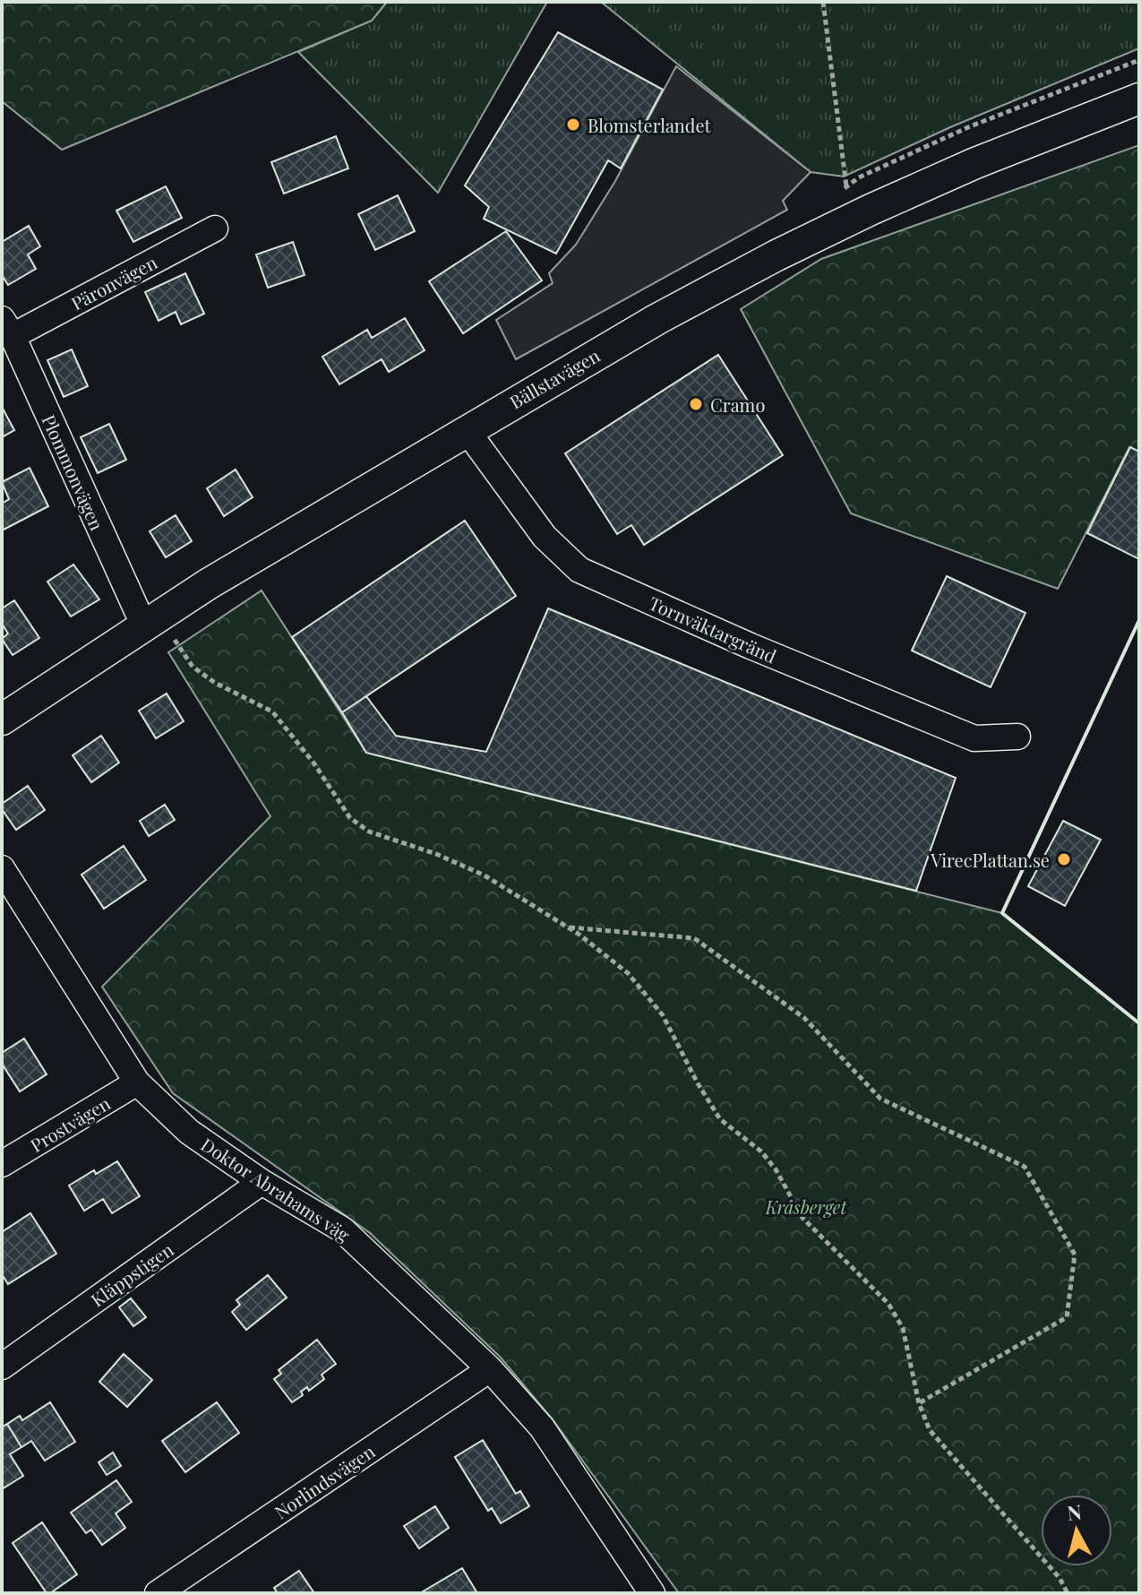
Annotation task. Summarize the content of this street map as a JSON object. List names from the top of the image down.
{
  "streets": {
    "street": [
      "Päronvägen",
      "Bällstavägen",
      "Plommonvägen",
      "Tornväktargränd",
      "Prostvägen",
      "Doktor Abrahams väg",
      "Kläppstigen",
      "Norlindsvägen"
    ]
  },
  "crossings": [
    ["Päronvägen", "Plommonvägen"],
    ["Bällstavägen", "Plommonvägen"],
    ["Bällstavägen", "Tornväktargränd"],
    ["Prostvägen", "Doktor Abrahams väg"],
    ["Doktor Abrahams väg", "Kläppstigen"],
    ["Doktor Abrahams väg", "Norlindsvägen"]
  ],
  "parks": ["Kråsberget"],
  "places": ["Blomsterlandet", "Cramo", "VirecPlattan.se"],
  "north": "top"
}
